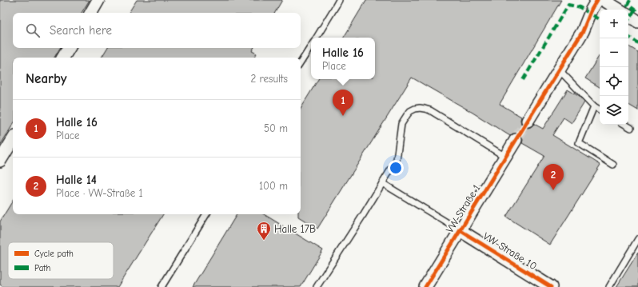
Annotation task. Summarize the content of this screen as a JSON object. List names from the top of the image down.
{
  "streets": {
    "street": ["VW-Straße 1", "VW-Straße 10"]
  },
  "crossings": [
    ["VW-Straße 1", "VW-Straße 10"]
  ],
  "places": {
    "building": ["Halle 17B"]
  },
  "legend": ["Cycle path", "Path"],
  "page": {
    "map_buttons": ["+", "−"],
    "search": "Search here",
    "popup": ["Halle 16", "Place"],
    "heading": ["Nearby", "2 results"],
    "pins": ["1", "2"],
    "list": [
      {
        "mark": "1",
        "name": "Halle 16",
        "note": "Place",
        "value": "50 m"
      },
      {
        "mark": "2",
        "name": "Halle 14",
        "note": "Place · VW-Straße 1",
        "value": "100 m"
      }
    ]
  }
}
